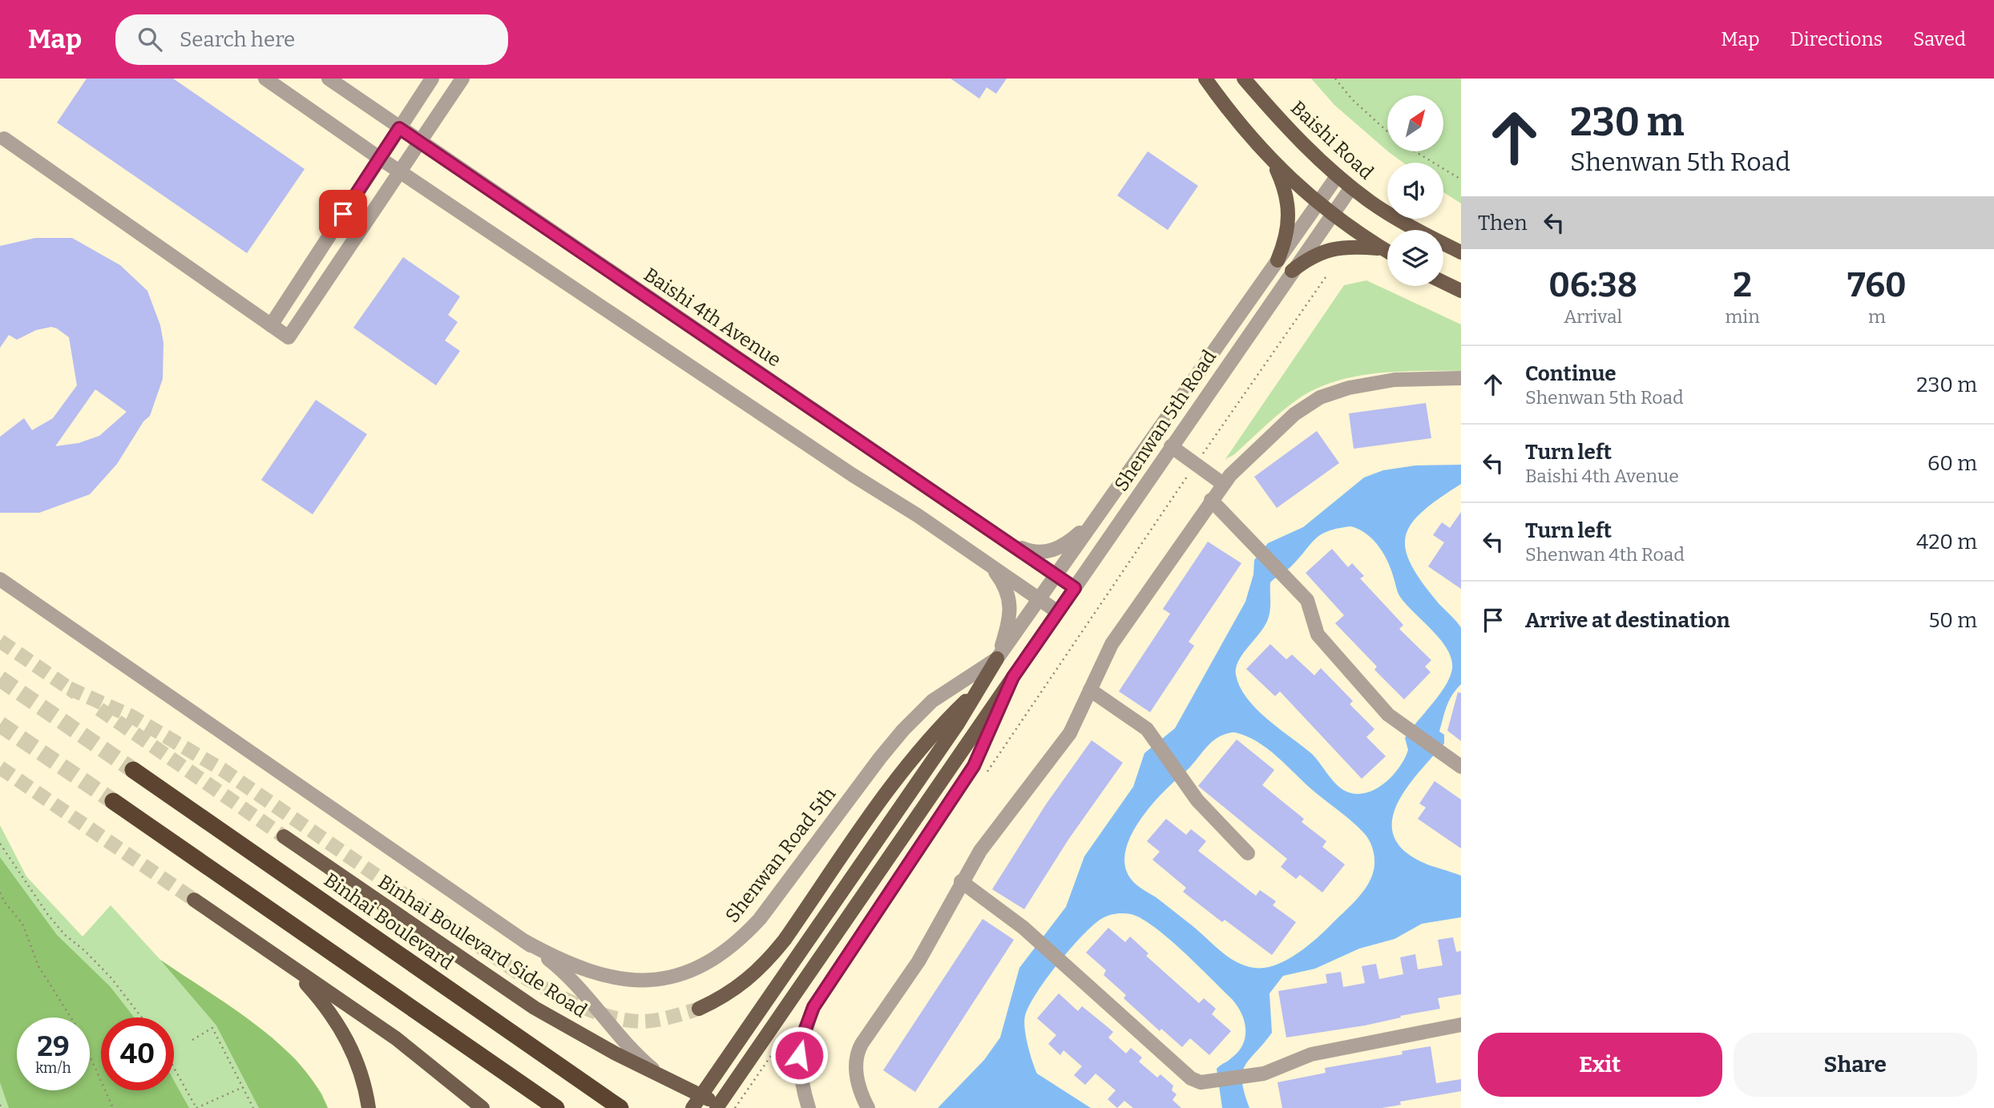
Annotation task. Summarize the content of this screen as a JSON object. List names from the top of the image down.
{
  "streets": {
    "highway": ["Binhai Boulevard"],
    "main road": ["Baishi Road", "Binhai Boulevard Side Road"],
    "street": ["Baishi 4th Avenue", "Shenwan 5th Road", "Shenwan Road 5th"]
  },
  "crossings": [
    ["Baishi Road", "Shenwan 5th Road"],
    ["Baishi 4th Avenue", "Shenwan 5th Road"],
    ["Shenwan 5th Road", "Shenwan Road 5th"]
  ],
  "north": "top right",
  "page": {
    "header": "Map",
    "search": "Search here",
    "nav": ["Map", "Directions", "Saved"],
    "turn": ["230 m", "Shenwan 5th Road"],
    "then": "Then",
    "eta": [
      "06:38",
      "Arrival",
      "2",
      "min",
      "760",
      "m"
    ],
    "list": [
      {
        "name": "Continue",
        "note": "Shenwan 5th Road",
        "value": "230 m"
      },
      {
        "name": "Turn left",
        "note": "Baishi 4th Avenue",
        "value": "60 m"
      },
      {
        "name": "Turn left",
        "note": "Shenwan 4th Road",
        "value": "420 m"
      },
      {
        "name": "Arrive at destination",
        "value": "50 m"
      }
    ],
    "speed": "29 km/h",
    "limit": "40",
    "buttons": ["Exit", "Share"]
  }
}
